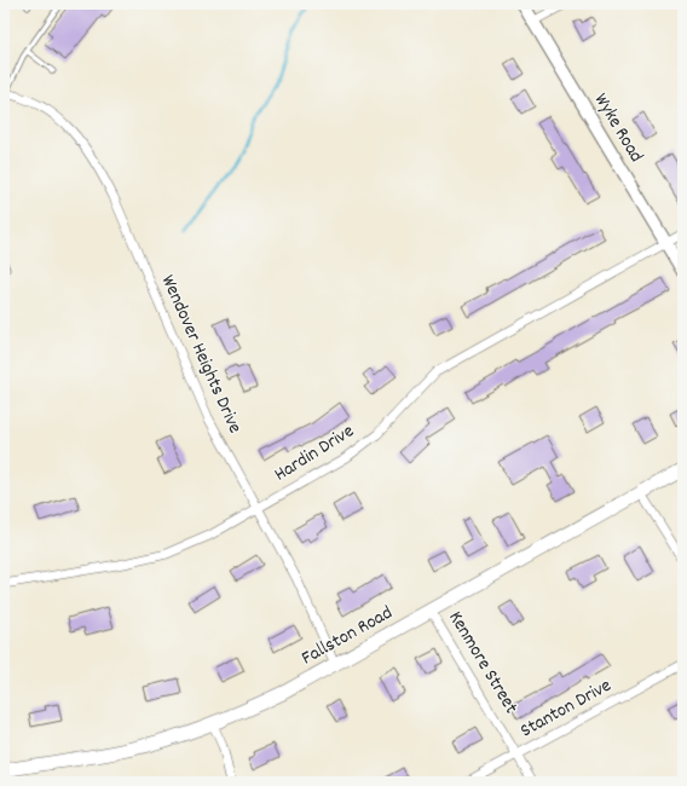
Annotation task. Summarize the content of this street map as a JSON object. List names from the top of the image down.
{
  "streets": {
    "main road": ["Wyke Road", "Fallston Road"],
    "street": [
      "Wendover Heights Drive",
      "Hardin Drive",
      "Kenmore Street",
      "Stanton Drive"
    ]
  },
  "crossings": [
    ["Wyke Road", "Hardin Drive"],
    ["Wendover Heights Drive", "Hardin Drive"],
    ["Wendover Heights Drive", "Fallston Road"],
    ["Fallston Road", "Kenmore Street"],
    ["Kenmore Street", "Stanton Drive"]
  ]
}
